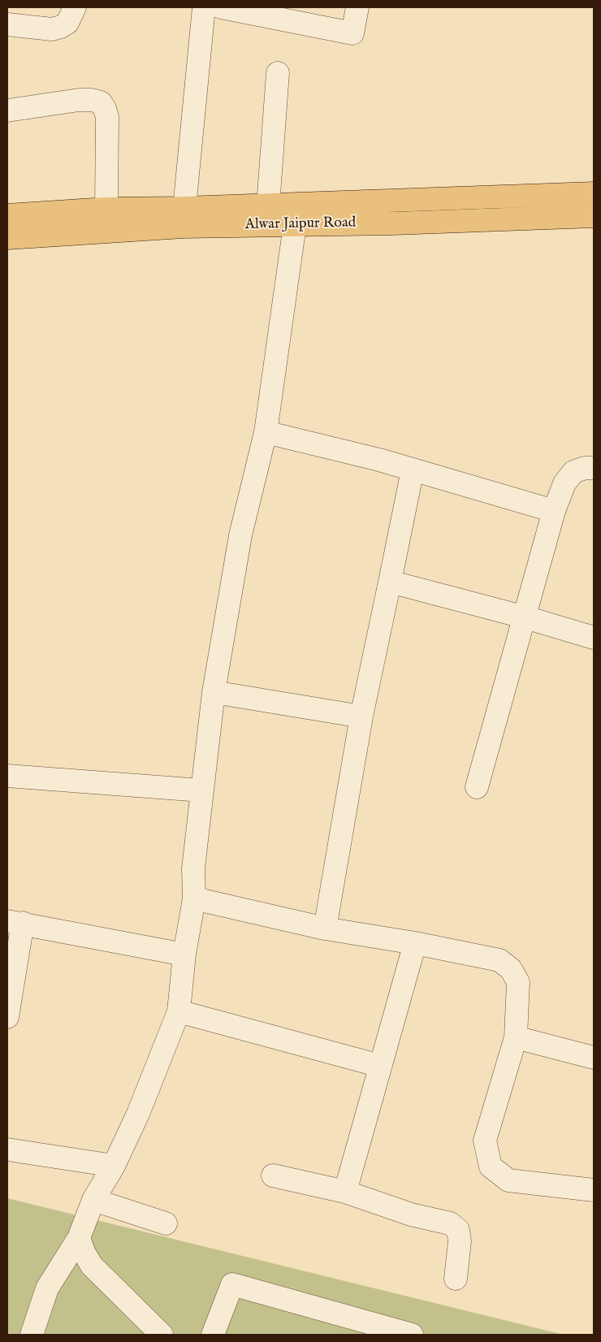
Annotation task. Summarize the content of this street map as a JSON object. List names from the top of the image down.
{
  "streets": {
    "main road": ["Alwar Jaipur Road"]
  }
}
